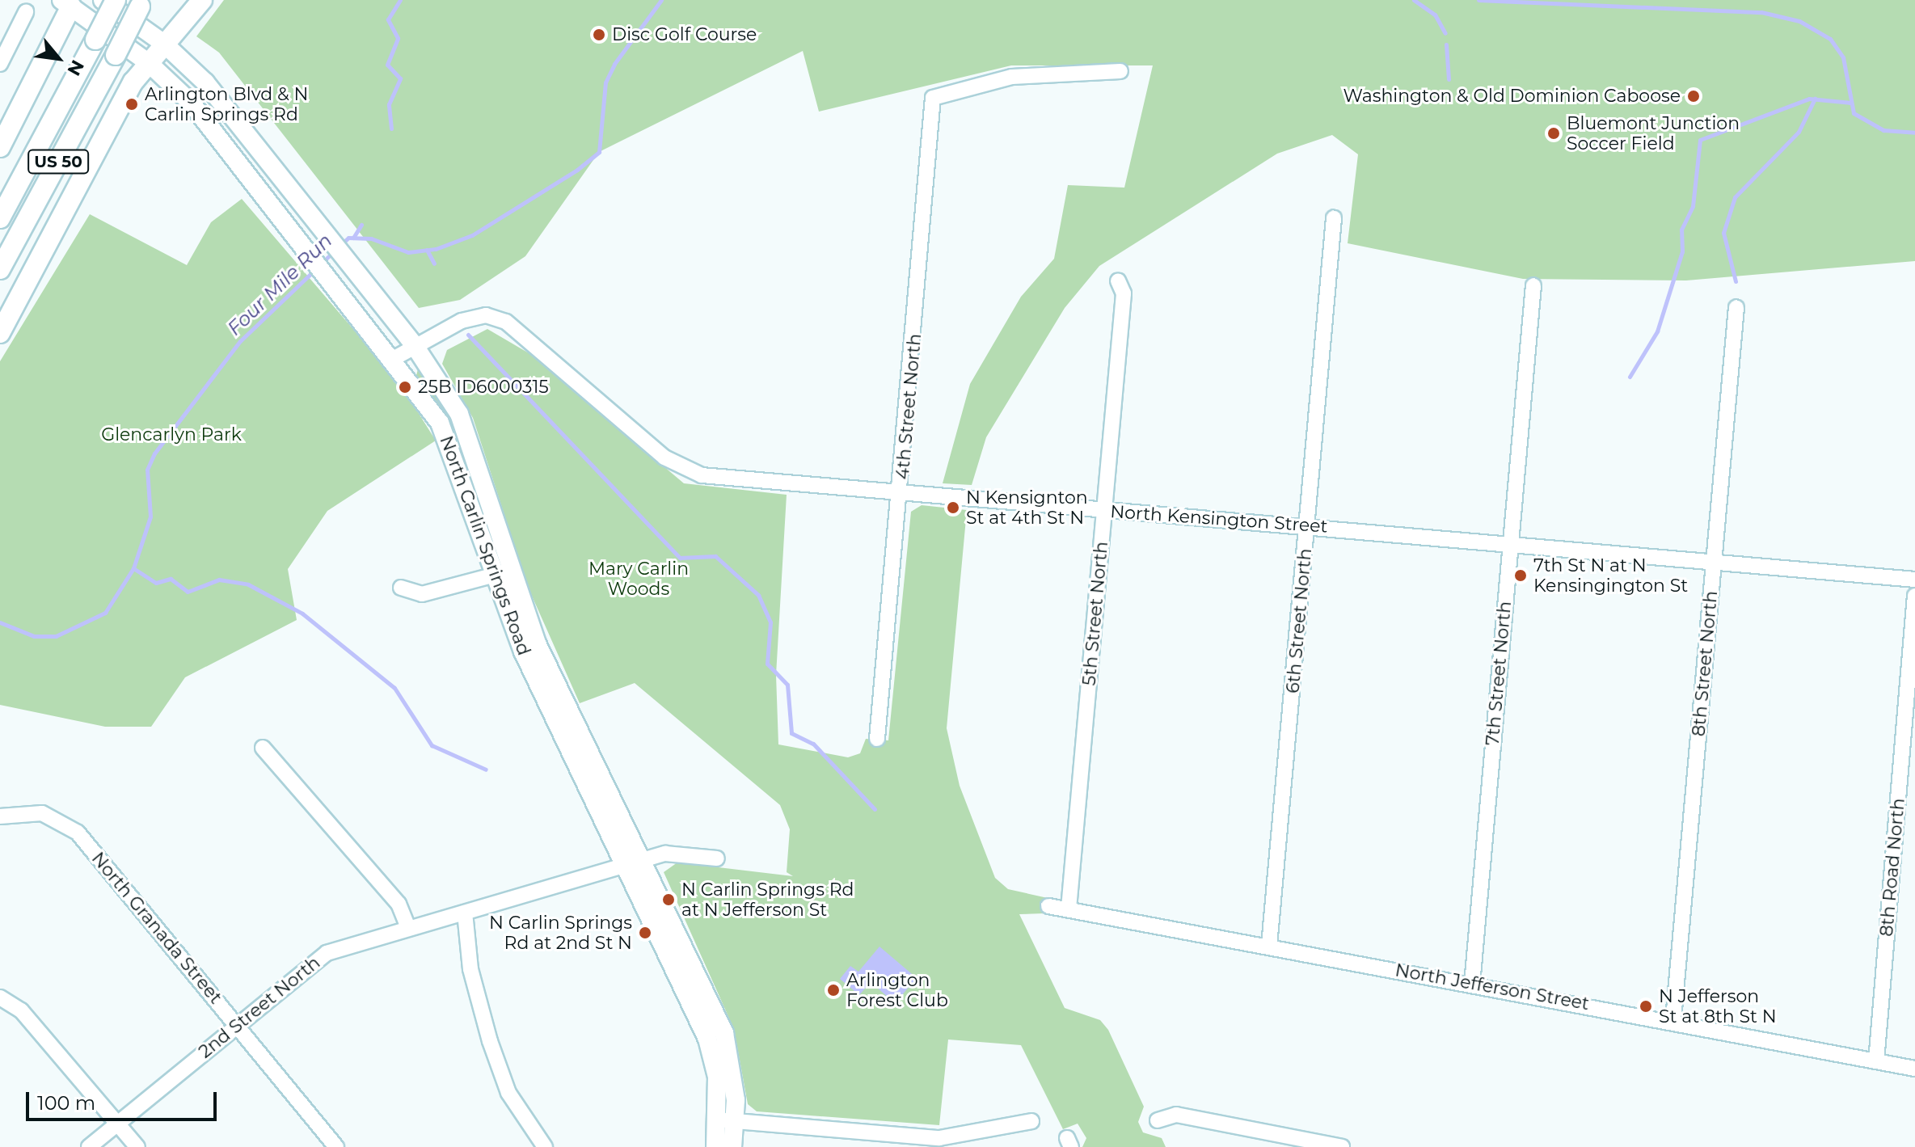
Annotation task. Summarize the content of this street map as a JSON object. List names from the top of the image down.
{
  "streets": {
    "highway": ["US 50"],
    "main road": ["North Carlin Springs Road"],
    "street": [
      "4th Street North",
      "North Kensington Street",
      "5th Street North",
      "6th Street North",
      "8th Street North",
      "7th Street North",
      "8th Road North",
      "North Granada Street",
      "North Jefferson Street",
      "2nd Street North"
    ]
  },
  "crossings": [
    ["4th Street North", "North Kensington Street"],
    ["North Kensington Street", "North Carlin Springs Road"],
    ["North Kensington Street", "5th Street North"],
    ["North Kensington Street", "6th Street North"],
    ["North Kensington Street", "8th Street North"],
    ["North Kensington Street", "7th Street North"],
    ["North Carlin Springs Road", "2nd Street North"],
    ["5th Street North", "North Jefferson Street"],
    ["6th Street North", "North Jefferson Street"],
    ["8th Street North", "North Jefferson Street"],
    ["7th Street North", "North Jefferson Street"],
    ["8th Road North", "North Jefferson Street"],
    ["North Granada Street", "2nd Street North"]
  ],
  "water": ["Four Mile Run"],
  "parks": ["Glencarlyn Park", "Mary Carlin Woods"],
  "places": [
    "Disc Golf Course",
    "Washington & Old Dominion Caboose",
    "Arlington Blvd & N Carlin Springs Rd",
    "Bluemont Junction Soccer Field",
    "25B ID6000315",
    "N Kensignton St at 4th St N",
    "7th St N at N Kensingington St",
    "N Carlin Springs Rd at N Jefferson St",
    "N Carlin Springs Rd at 2nd St N",
    "Arlington Forest Club",
    "N Jefferson St at 8th St N"
  ],
  "scale_bar": "100 m",
  "north": "bottom right"
}
